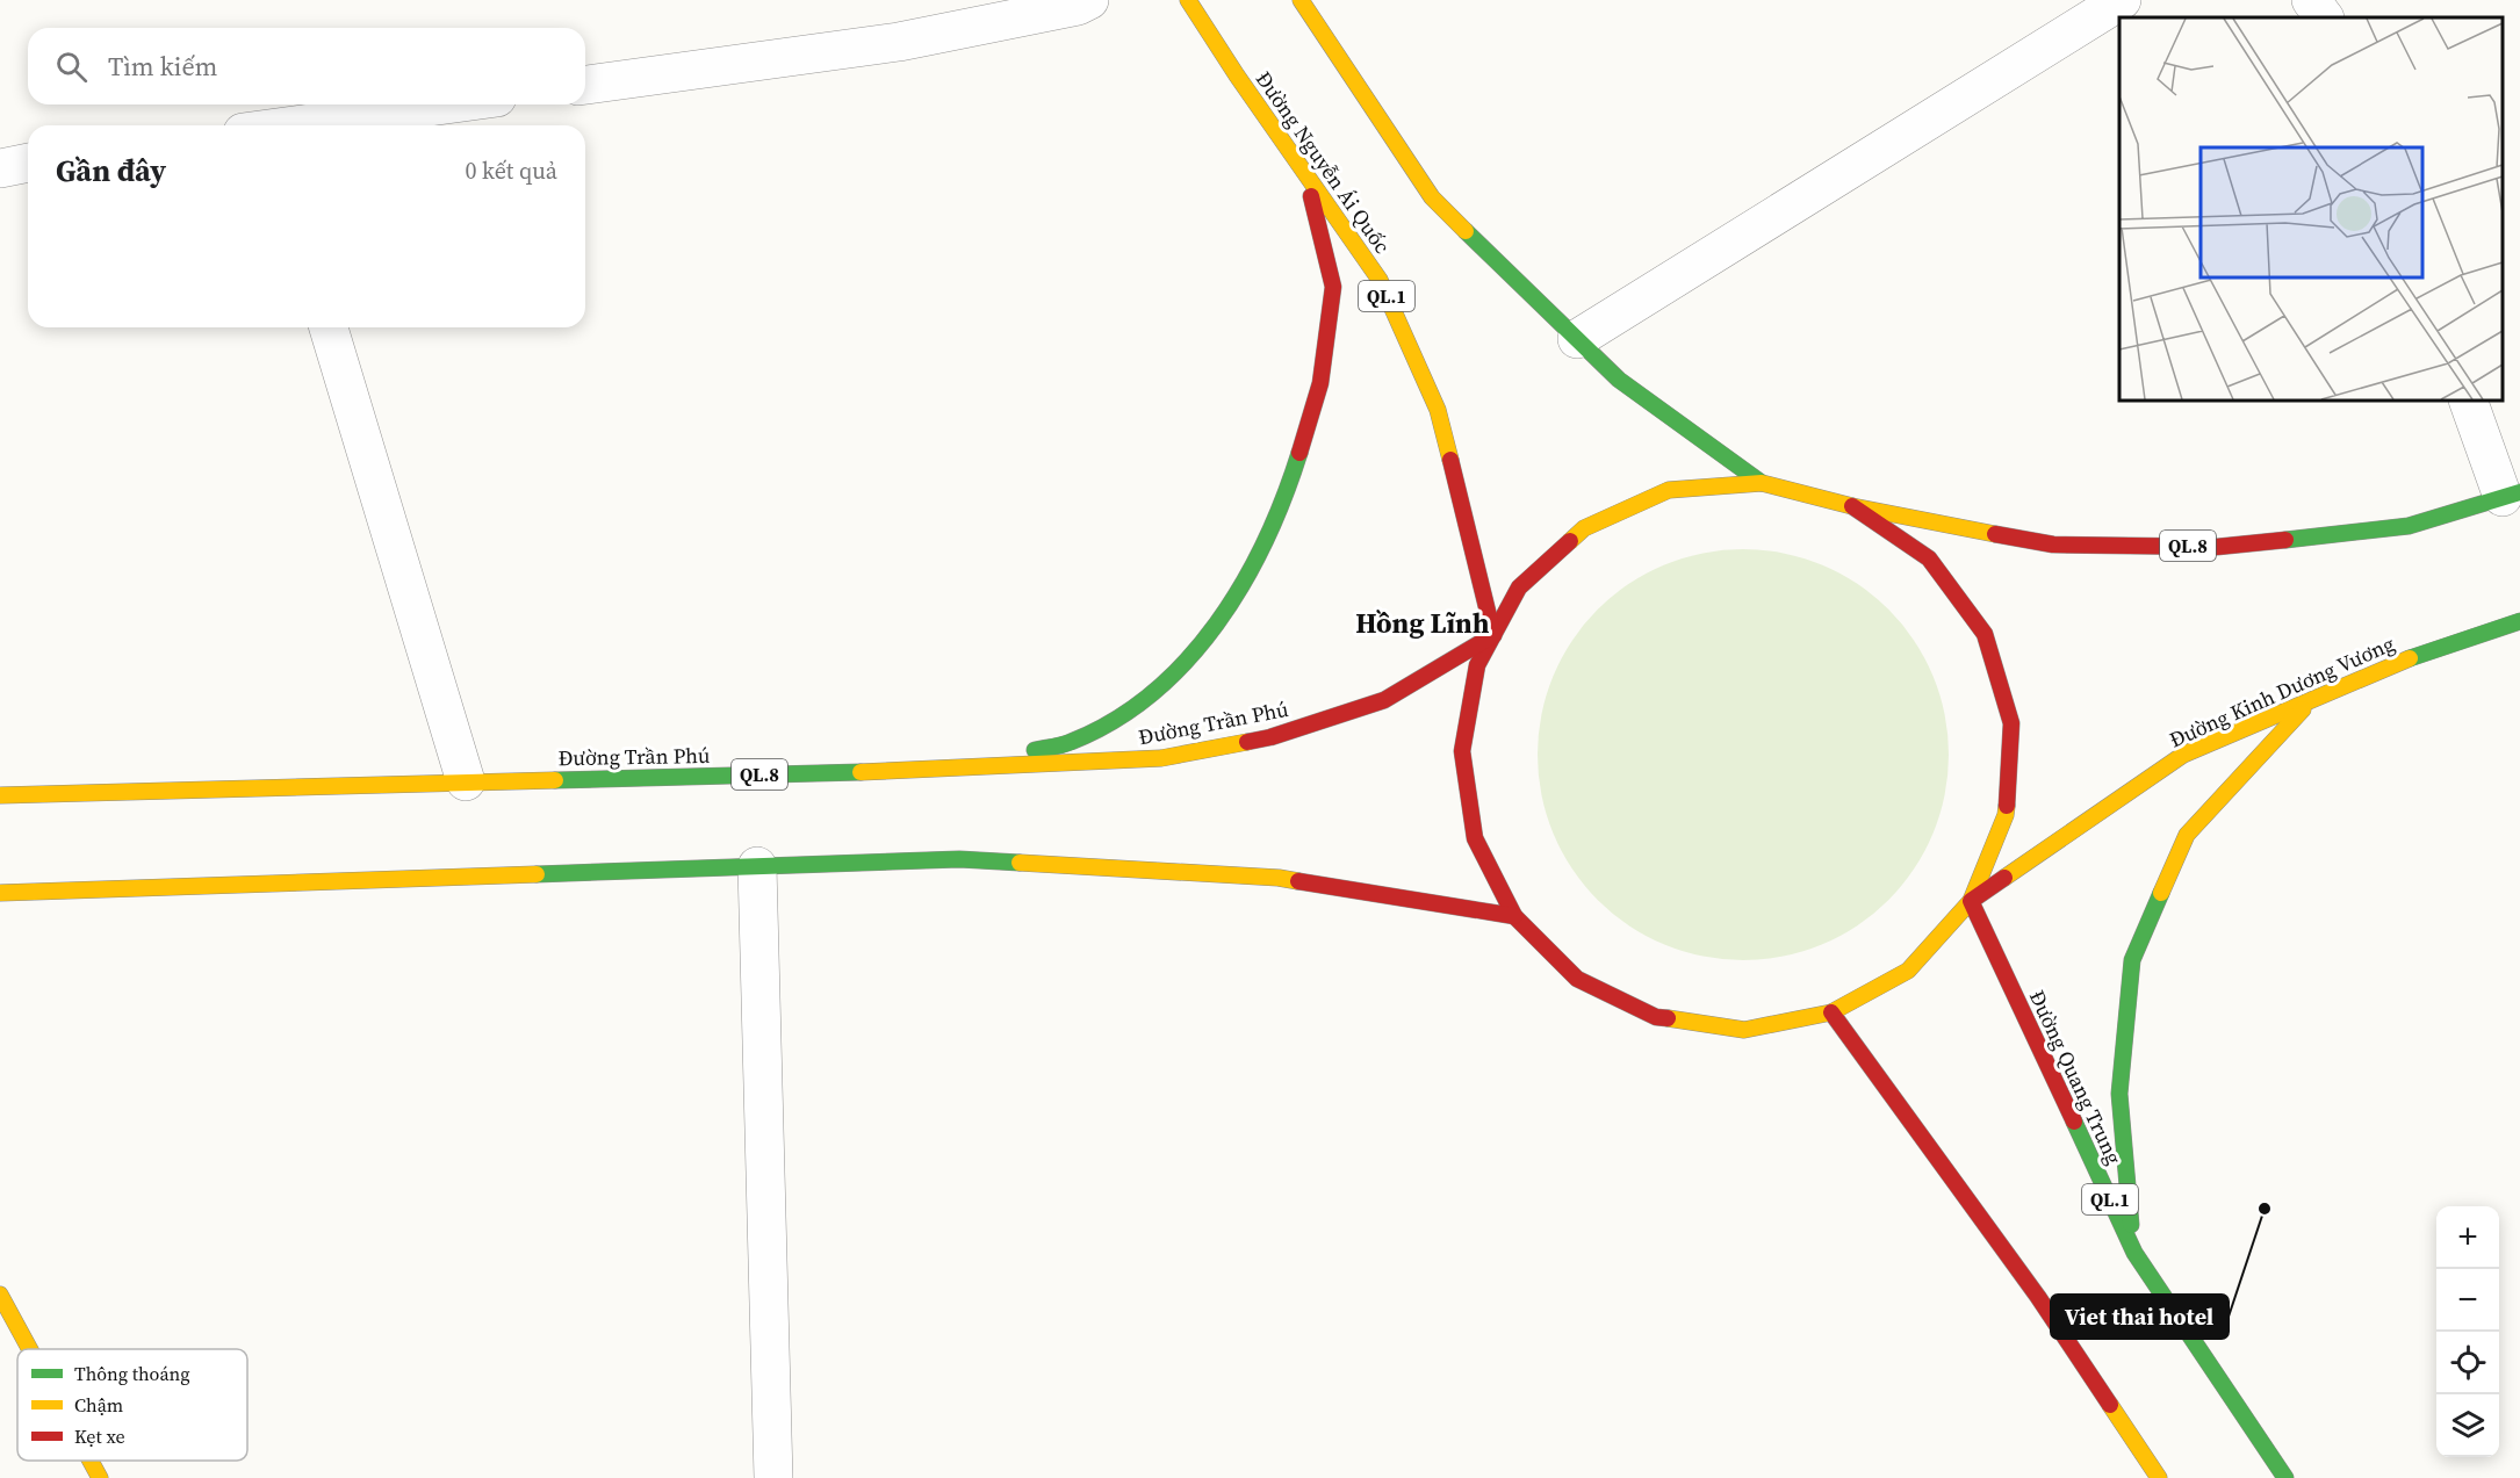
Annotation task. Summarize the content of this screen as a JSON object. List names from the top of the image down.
{
  "streets": {
    "main road": [
      "Đường Nguyễn Ái Quốc",
      "QL.1",
      "QL.8",
      "Đường Kinh Dương Vương",
      "Đường Trần Phú",
      "Đường Quang Trung"
    ]
  },
  "crossings": [
    ["Đường Nguyễn Ái Quốc", "Đường Trần Phú"],
    ["Đường Kinh Dương Vương", "Đường Quang Trung"]
  ],
  "districts": ["Hồng Lĩnh"],
  "places": ["Viet thai hotel"],
  "legend": ["Thông thoáng", "Chậm", "Kẹt xe"],
  "page": {
    "search": "Tìm kiếm",
    "heading": ["Gần đây", "0 kết quả"],
    "map_buttons": ["+", "−"]
  }
}
